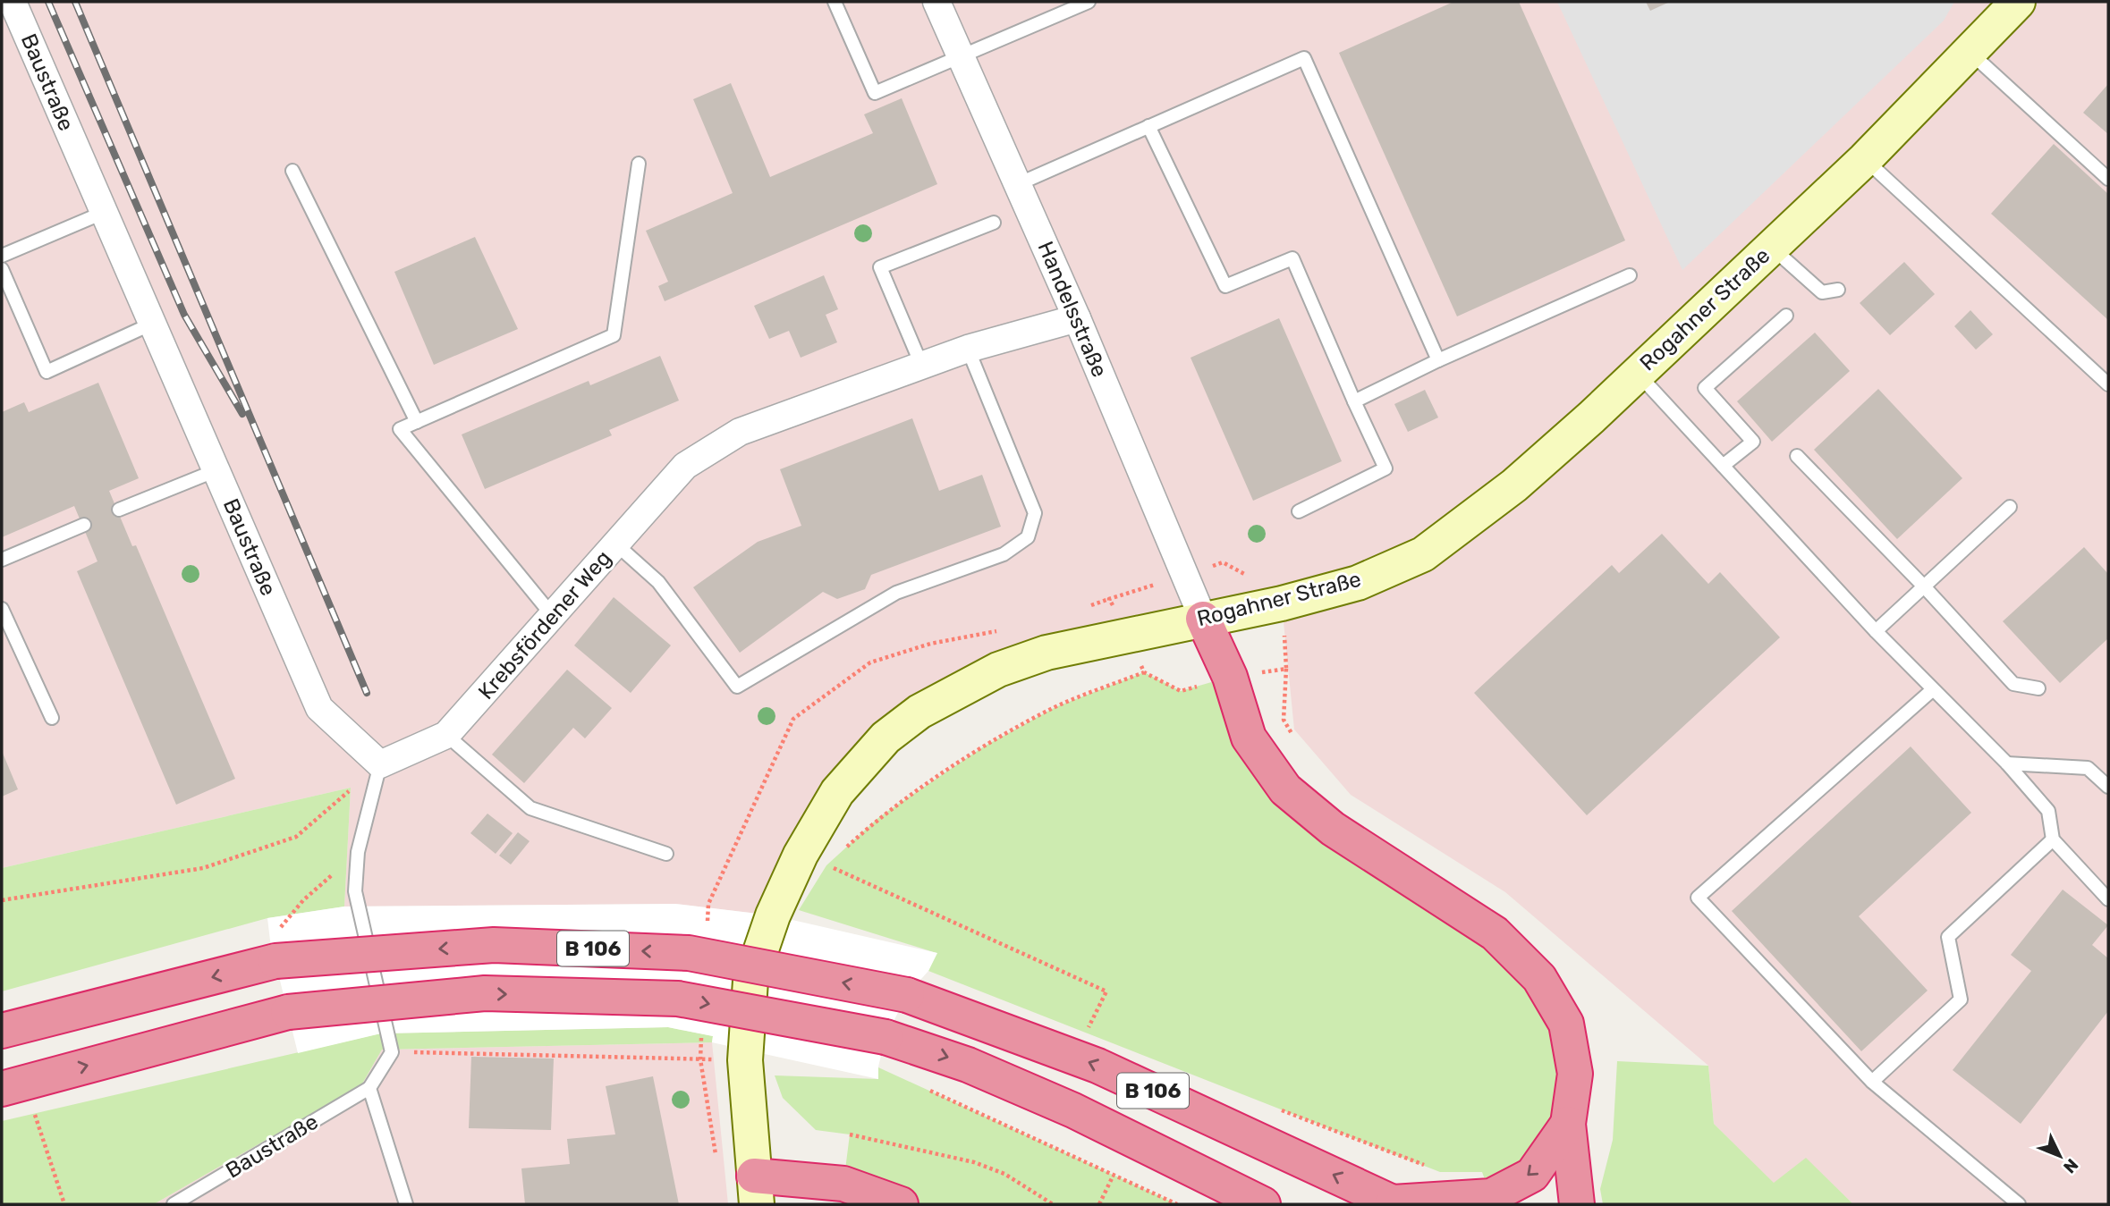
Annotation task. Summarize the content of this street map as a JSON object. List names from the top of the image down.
{
  "streets": {
    "highway": ["B 106"],
    "street": [
      "Baustraße",
      "Handelsstraße",
      "Rogahner Straße",
      "Krebsfördener Weg"
    ]
  },
  "crossings": [
    ["Baustraße", "Krebsfördener Weg"],
    ["Handelsstraße", "Rogahner Straße"],
    ["Handelsstraße", "Krebsfördener Weg"]
  ],
  "north": "bottom right"
}
